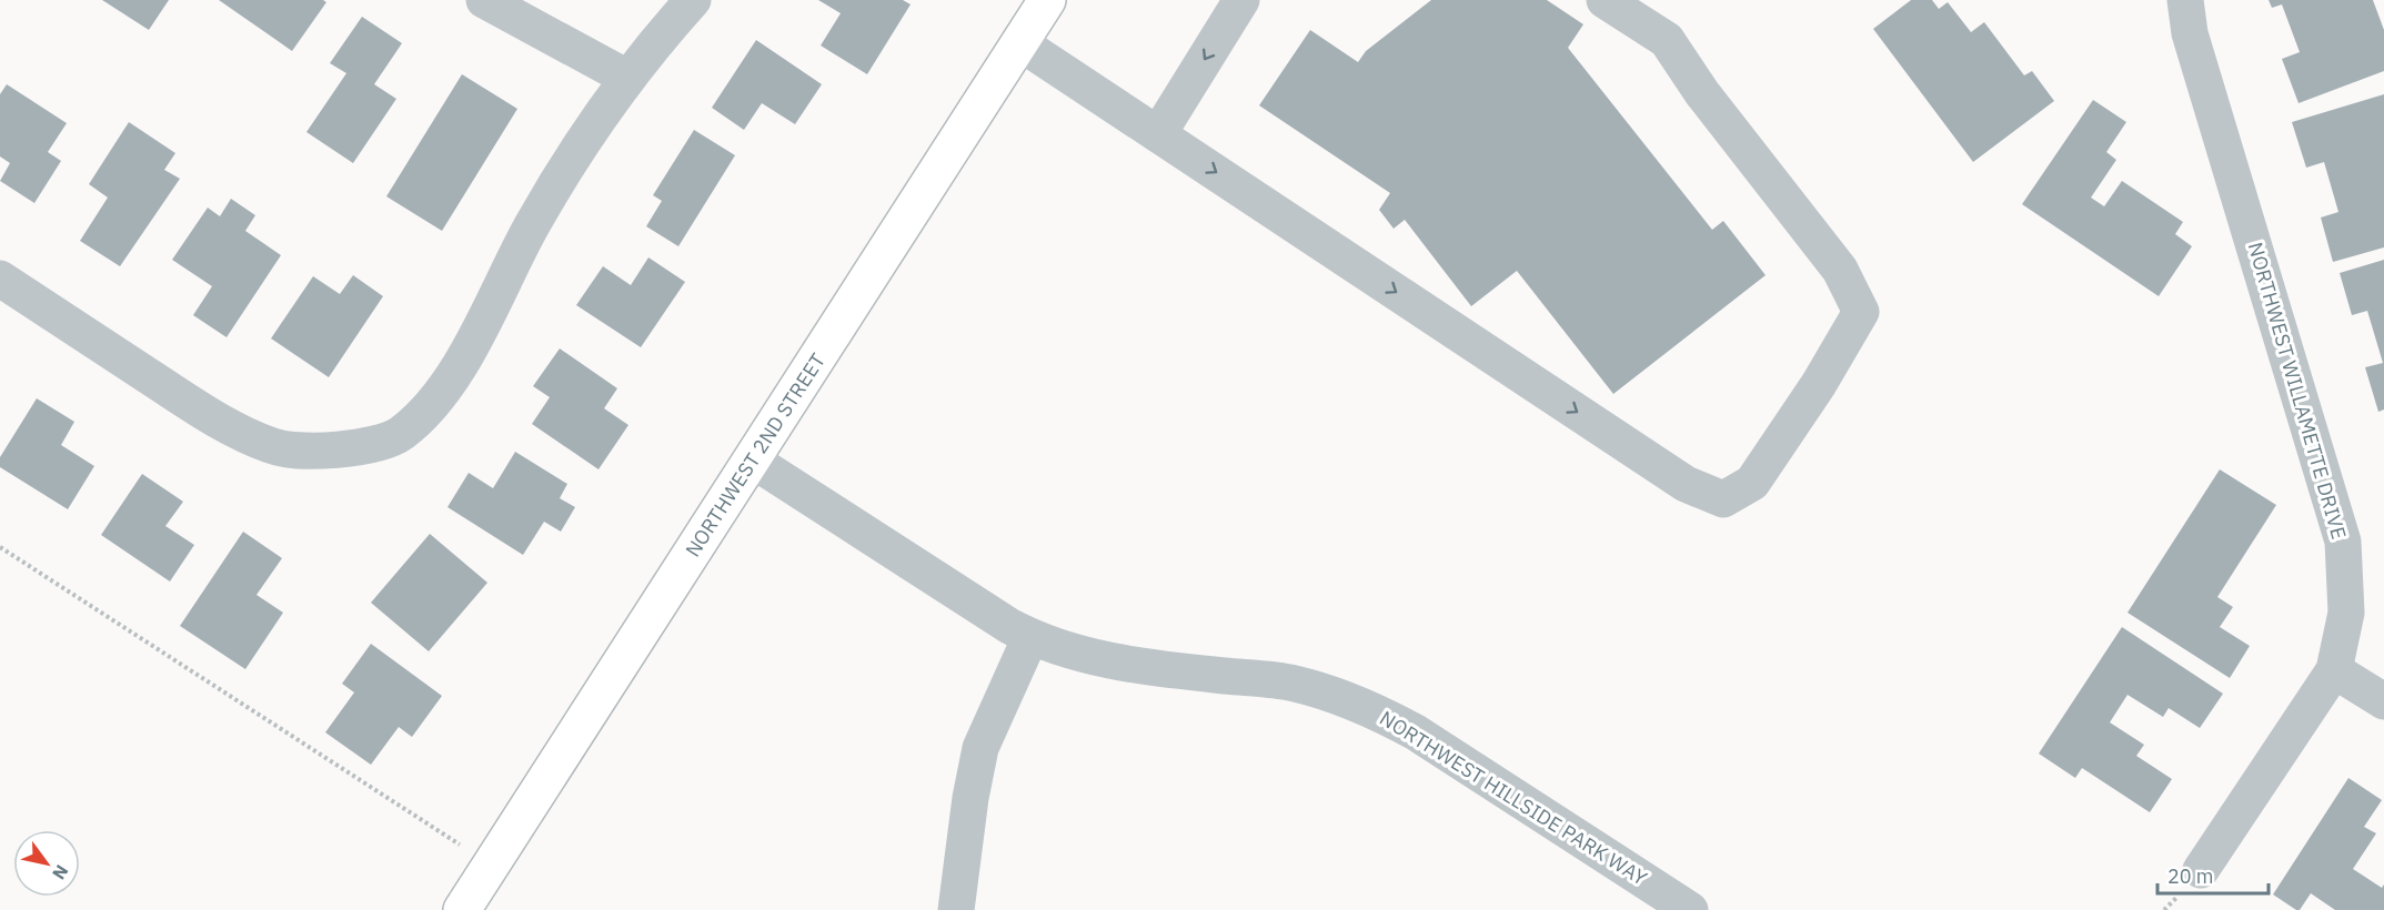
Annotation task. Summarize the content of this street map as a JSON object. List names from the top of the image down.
{
  "streets": {
    "main road": ["NORTHWEST 2ND STREET"],
    "street": ["NORTHWEST WILLAMETTE DRIVE", "NORTHWEST HILLSIDE PARK WAY"]
  },
  "crossings": [
    ["NORTHWEST 2ND STREET", "NORTHWEST HILLSIDE PARK WAY"]
  ],
  "scale_bar": "20 m",
  "north": "bottom right"
}
